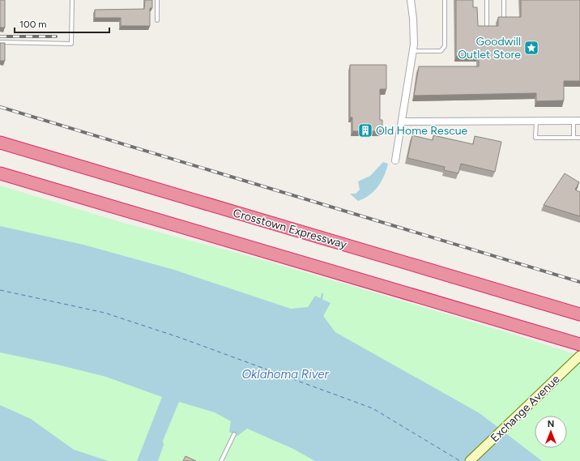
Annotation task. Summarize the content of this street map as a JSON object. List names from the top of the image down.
{
  "streets": {
    "highway": ["Crosstown Expressway"],
    "main road": ["Exchange Avenue"]
  },
  "water": ["Oklahoma River"],
  "places": {
    "place": ["Goodwill Outlet Store"],
    "building": ["Old Home Rescue"]
  },
  "scale_bar": "100 m",
  "north": "top"
}
